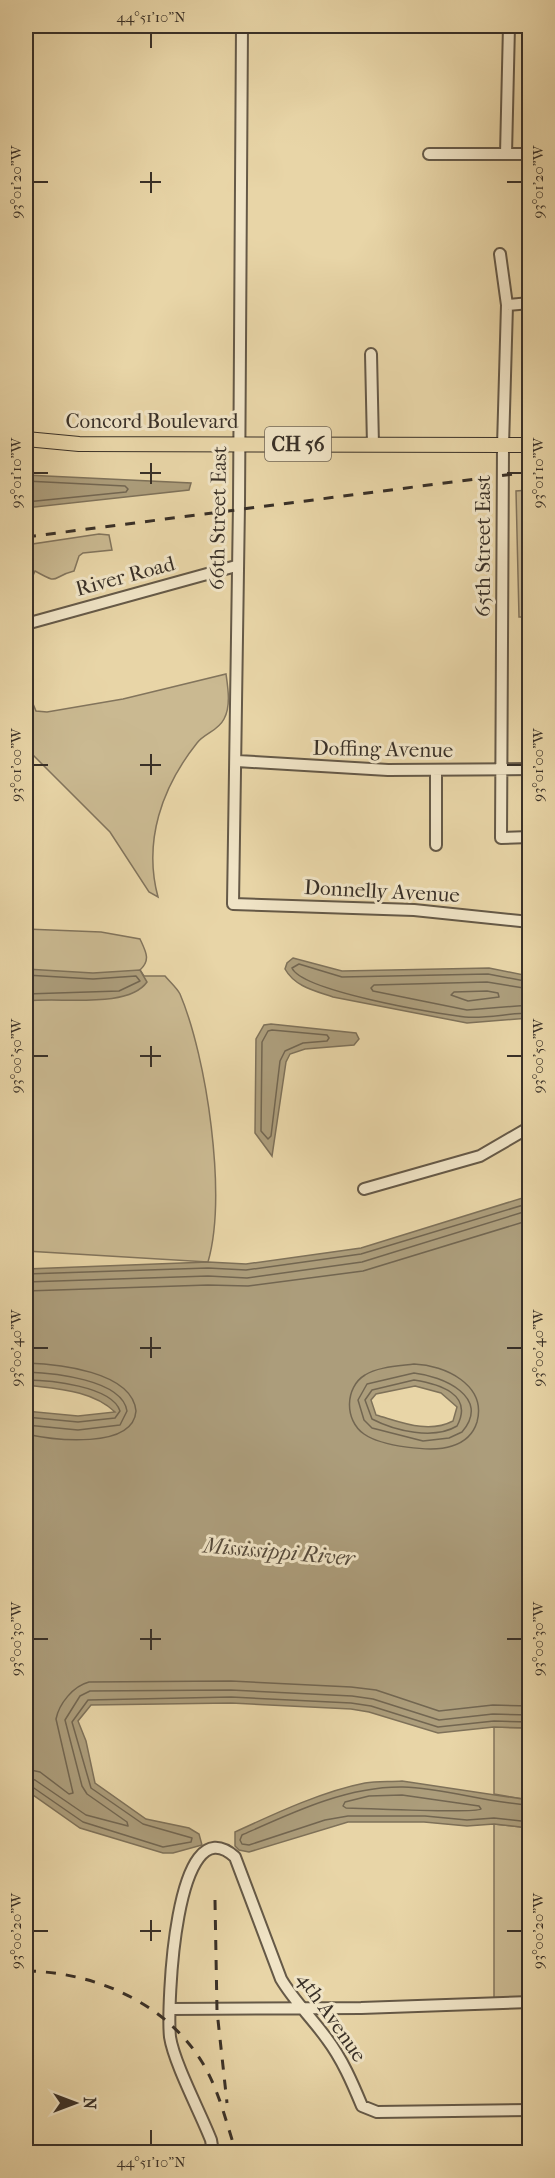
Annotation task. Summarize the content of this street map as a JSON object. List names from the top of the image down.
{
  "streets": {
    "main road": ["Concord Boulevard", "CH 56"],
    "street": [
      "66th Street East",
      "65th Street East",
      "River Road",
      "Doffing Avenue",
      "Donnelly Avenue",
      "4th Avenue"
    ]
  },
  "crossings": [
    ["Concord Boulevard", "66th Street East"],
    ["Concord Boulevard", "65th Street East"],
    ["66th Street East", "River Road"],
    ["66th Street East", "Doffing Avenue"],
    ["66th Street East", "Donnelly Avenue"],
    ["65th Street East", "Doffing Avenue"]
  ],
  "water": ["Mississippi River"],
  "north": "right",
  "coordinates": [
    "44°51'10\"N",
    "93°01'20\"W",
    "93°01'10\"W",
    "93°01'00\"W",
    "93°00'50\"W",
    "93°00'40\"W",
    "93°00'30\"W",
    "93°00'20\"W"
  ]
}
